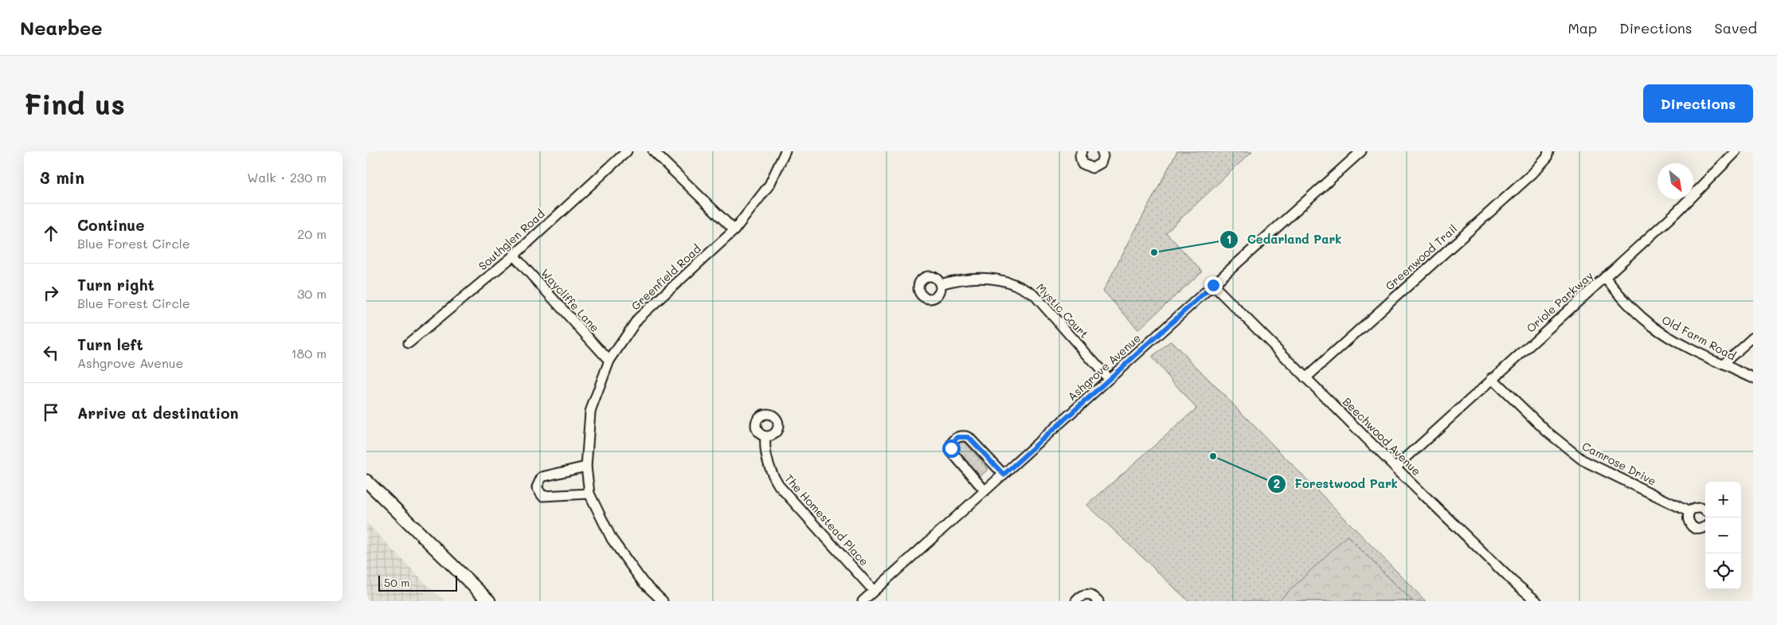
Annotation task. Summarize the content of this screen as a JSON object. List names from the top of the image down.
{
  "streets": {
    "street": [
      "Southglen Road",
      "Greenwood Trail",
      "Greenfield Road",
      "Waycliffe Lane",
      "Oriole Parkway",
      "Mystic Court",
      "Old Farm Road",
      "Ashgrove Avenue",
      "Beechwood Avenue",
      "Camrose Drive",
      "The Homestead Place"
    ]
  },
  "crossings": [
    ["Southglen Road", "Waycliffe Lane"],
    ["Greenwood Trail", "Beechwood Avenue"],
    ["Greenfield Road", "Waycliffe Lane"],
    ["Oriole Parkway", "Old Farm Road"],
    ["Oriole Parkway", "Beechwood Avenue"],
    ["Oriole Parkway", "Camrose Drive"],
    ["Mystic Court", "Ashgrove Avenue"],
    ["Ashgrove Avenue", "Beechwood Avenue"],
    ["Ashgrove Avenue", "The Homestead Place"]
  ],
  "places": ["Cedarland Park", "Forestwood Park"],
  "scale_bar": "50 m",
  "north": "bottom right",
  "page": {
    "header": "Nearbee",
    "nav": ["Map", "Directions", "Saved"],
    "buttons": "Directions",
    "title": "Find us",
    "heading": ["3 min", "Walk · 230 m"],
    "list": [
      ["Continue", "Blue Forest Circle", "20 m"],
      ["Turn right", "Blue Forest Circle", "30 m"],
      ["Turn left", "Ashgrove Avenue", "180 m"],
      "Arrive at destination"
    ],
    "map_buttons": ["+", "−"],
    "scale": "50 m"
  }
}
